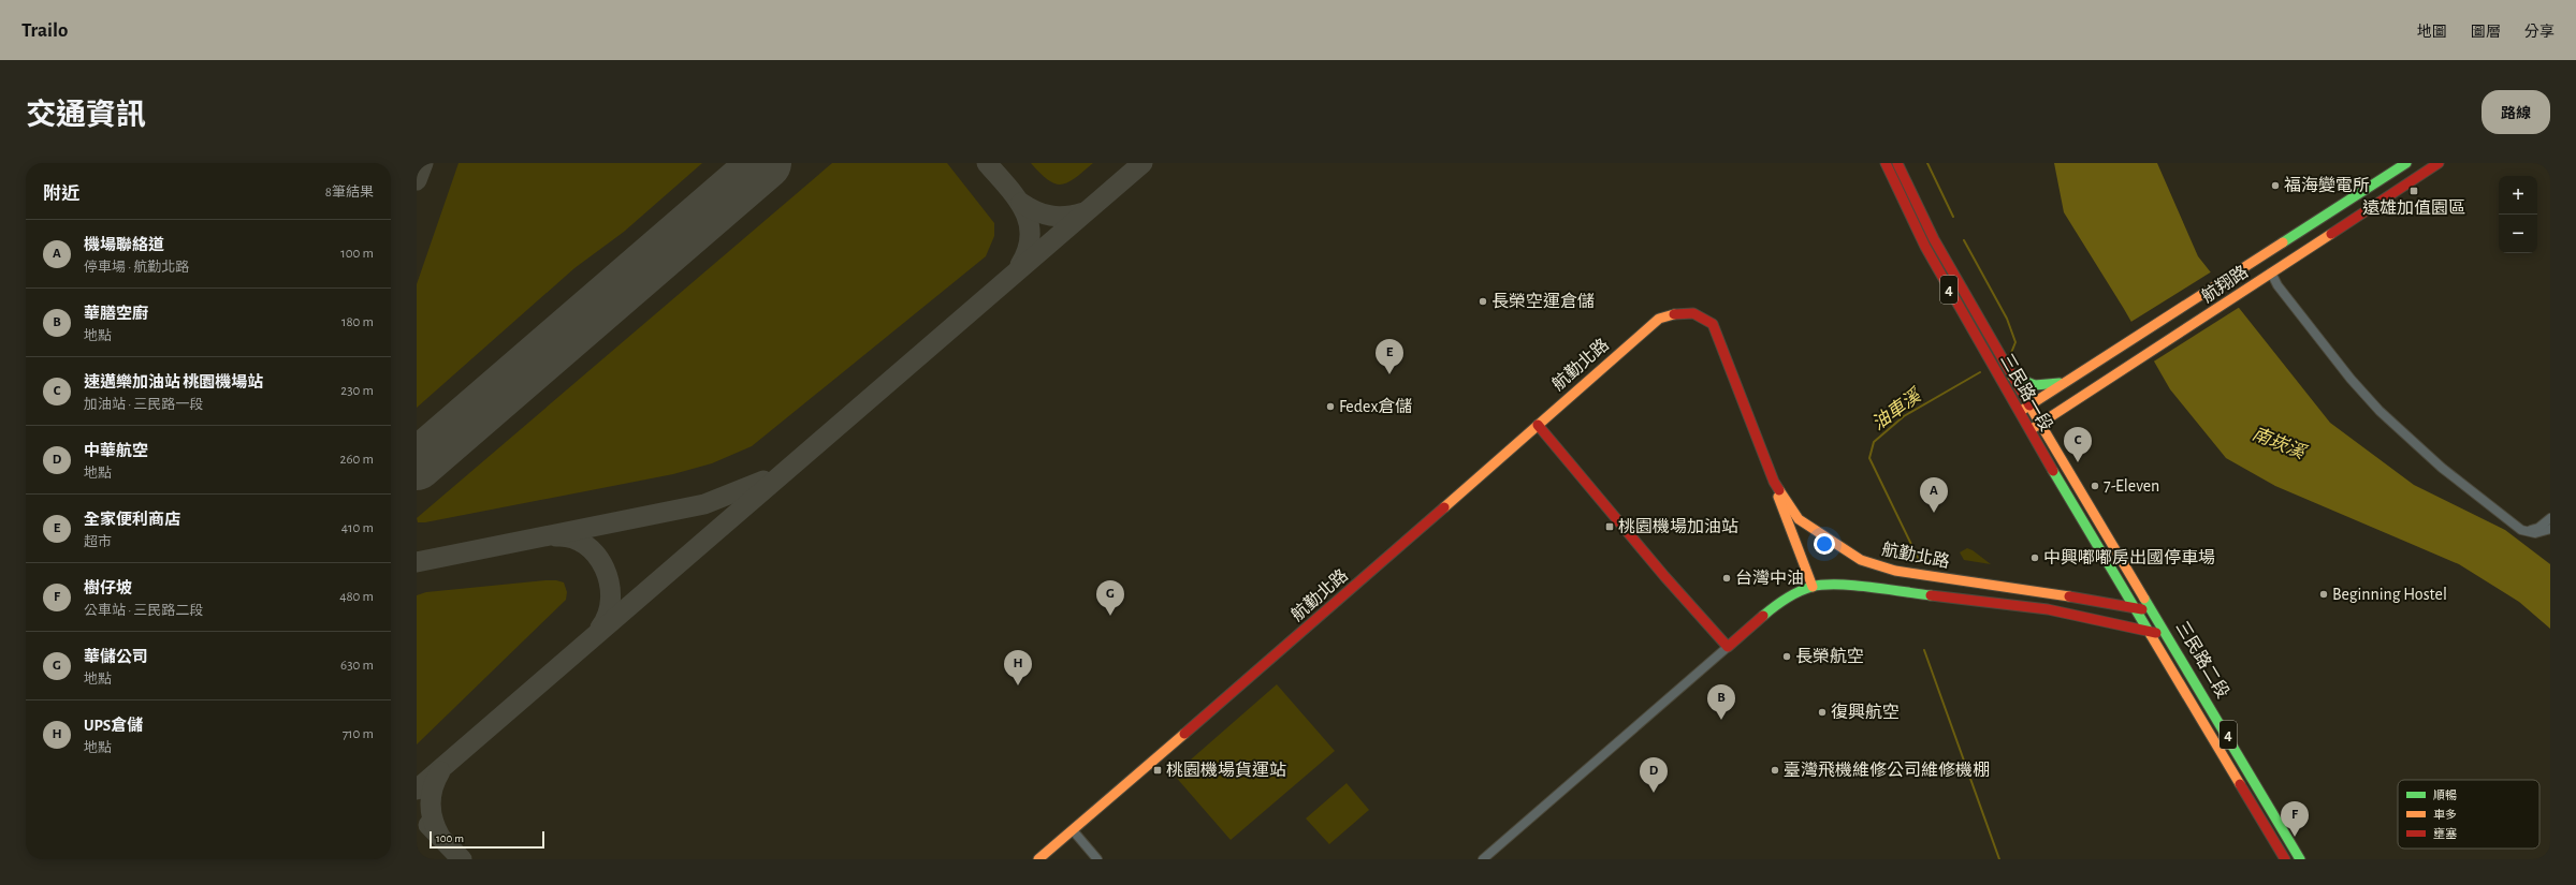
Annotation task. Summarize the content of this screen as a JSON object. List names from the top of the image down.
{
  "streets": {
    "street": [
      "航翔路",
      "4",
      "航勤北路",
      "三民路一段",
      "三民路二段"
    ]
  },
  "crossings": [
    ["航翔路", "三民路一段"],
    ["航勤北路", "三民路一段"],
    ["航勤北路", "三民路二段"],
    ["三民路一段", "三民路二段"]
  ],
  "water": ["油車溪", "南崁溪"],
  "places": {
    "other": [
      "福海變電所",
      "長榮空運倉儲",
      "Fedex倉儲",
      "7-Eleven",
      "中興嘟嘟房出國停車場",
      "台灣中油",
      "Beginning Hostel",
      "長榮航空",
      "復興航空",
      "臺灣飛機維修公司維修機棚"
    ],
    "transit": ["遠雄加值園區", "桃園機場加油站", "桃園機場貨運站"]
  },
  "legend": ["順暢", "車多", "壅塞"],
  "scale_bar": "100 m",
  "page": {
    "header": "Trailo",
    "nav": ["地圖", "圖層", "分享"],
    "title": "交通資訊",
    "buttons": "路線",
    "heading": ["附近", "8筆結果"],
    "map_buttons": ["+", "−"],
    "list": [
      {
        "mark": "A",
        "name": "機場聯絡道",
        "note": "停車場 · 航勤北路",
        "value": "100 m"
      },
      {
        "mark": "B",
        "name": "華膳空廚",
        "note": "地點",
        "value": "180 m"
      },
      {
        "mark": "C",
        "name": "速邁樂加油站 桃園機場站",
        "note": "加油站 · 三民路一段",
        "value": "230 m"
      },
      {
        "mark": "D",
        "name": "中華航空",
        "note": "地點",
        "value": "260 m"
      },
      {
        "mark": "E",
        "name": "全家便利商店",
        "note": "超市",
        "value": "410 m"
      },
      {
        "mark": "F",
        "name": "樹仔坡",
        "note": "公車站 · 三民路二段",
        "value": "480 m"
      },
      {
        "mark": "G",
        "name": "華儲公司",
        "note": "地點",
        "value": "630 m"
      },
      {
        "mark": "H",
        "name": "UPS倉儲",
        "note": "地點",
        "value": "710 m"
      }
    ],
    "pins": [
      "E",
      "C",
      "A",
      "G",
      "H",
      "B",
      "D",
      "F"
    ],
    "scale": "100 m"
  }
}
